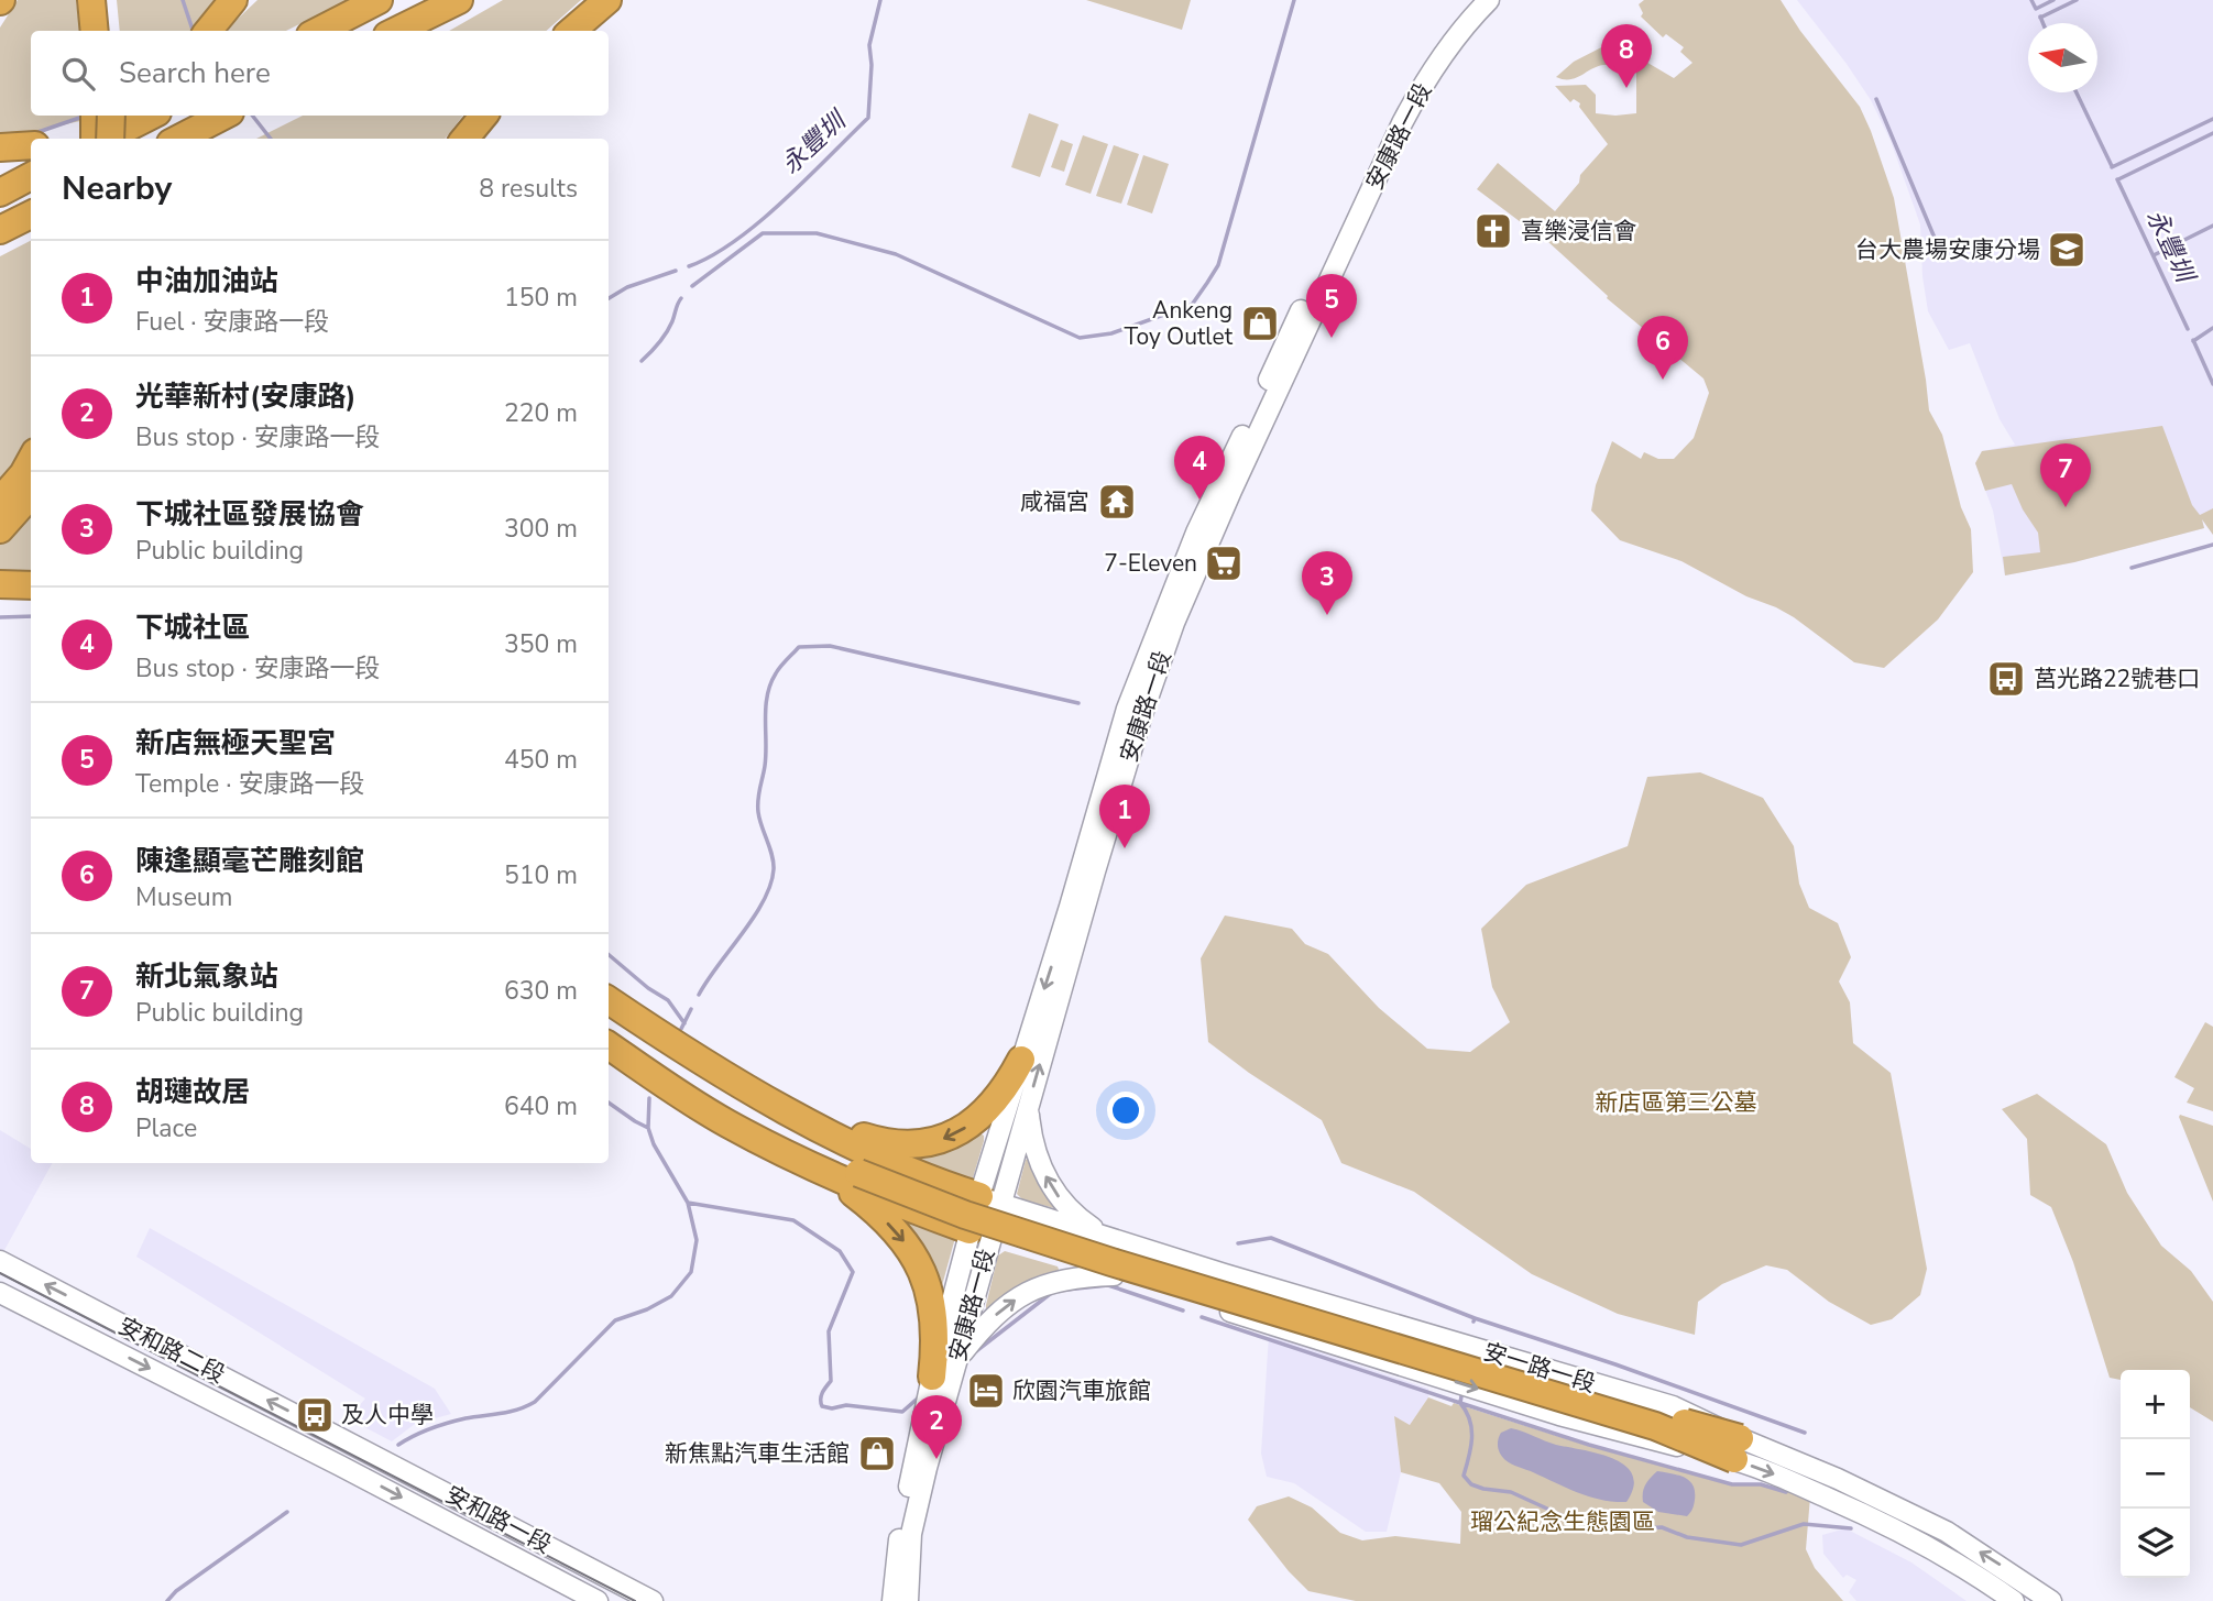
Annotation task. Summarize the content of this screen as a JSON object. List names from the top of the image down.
{
  "streets": {
    "main road": [
      "安康路一段",
      "安和路二段",
      "安一路一段",
      "安和路一段"
    ]
  },
  "crossings": [
    ["安康路一段", "安一路一段"],
    ["安和路二段", "安和路一段"]
  ],
  "water": ["永豐圳"],
  "parks": ["新店區第三公墓", "瑠公紀念生態園區"],
  "places": {
    "church": ["喜樂浸信會"],
    "school or university": ["台大農場安康分場"],
    "shop": ["Ankeng Toy Outlet", "新焦點汽車生活館"],
    "temple": ["咸福宮"],
    "supermarket": ["7-Eleven"],
    "bus stop": ["莒光路22號巷口", "及人中學"],
    "hotel": ["欣園汽車旅館"]
  },
  "north": "left",
  "page": {
    "pins": [
      "8",
      "5",
      "6",
      "4",
      "7",
      "3",
      "1",
      "2"
    ],
    "search": "Search here",
    "heading": ["Nearby", "8 results"],
    "list": [
      {
        "mark": "1",
        "name": "中油加油站",
        "note": "Fuel · 安康路一段",
        "value": "150 m"
      },
      {
        "mark": "2",
        "name": "光華新村(安康路)",
        "note": "Bus stop · 安康路一段",
        "value": "220 m"
      },
      {
        "mark": "3",
        "name": "下城社區發展協會",
        "note": "Public building",
        "value": "300 m"
      },
      {
        "mark": "4",
        "name": "下城社區",
        "note": "Bus stop · 安康路一段",
        "value": "350 m"
      },
      {
        "mark": "5",
        "name": "新店無極天聖宮",
        "note": "Temple · 安康路一段",
        "value": "450 m"
      },
      {
        "mark": "6",
        "name": "陳逢顯毫芒雕刻館",
        "note": "Museum",
        "value": "510 m"
      },
      {
        "mark": "7",
        "name": "新北氣象站",
        "note": "Public building",
        "value": "630 m"
      },
      {
        "mark": "8",
        "name": "胡璉故居",
        "note": "Place",
        "value": "640 m"
      }
    ],
    "map_buttons": ["+", "−"]
  }
}
